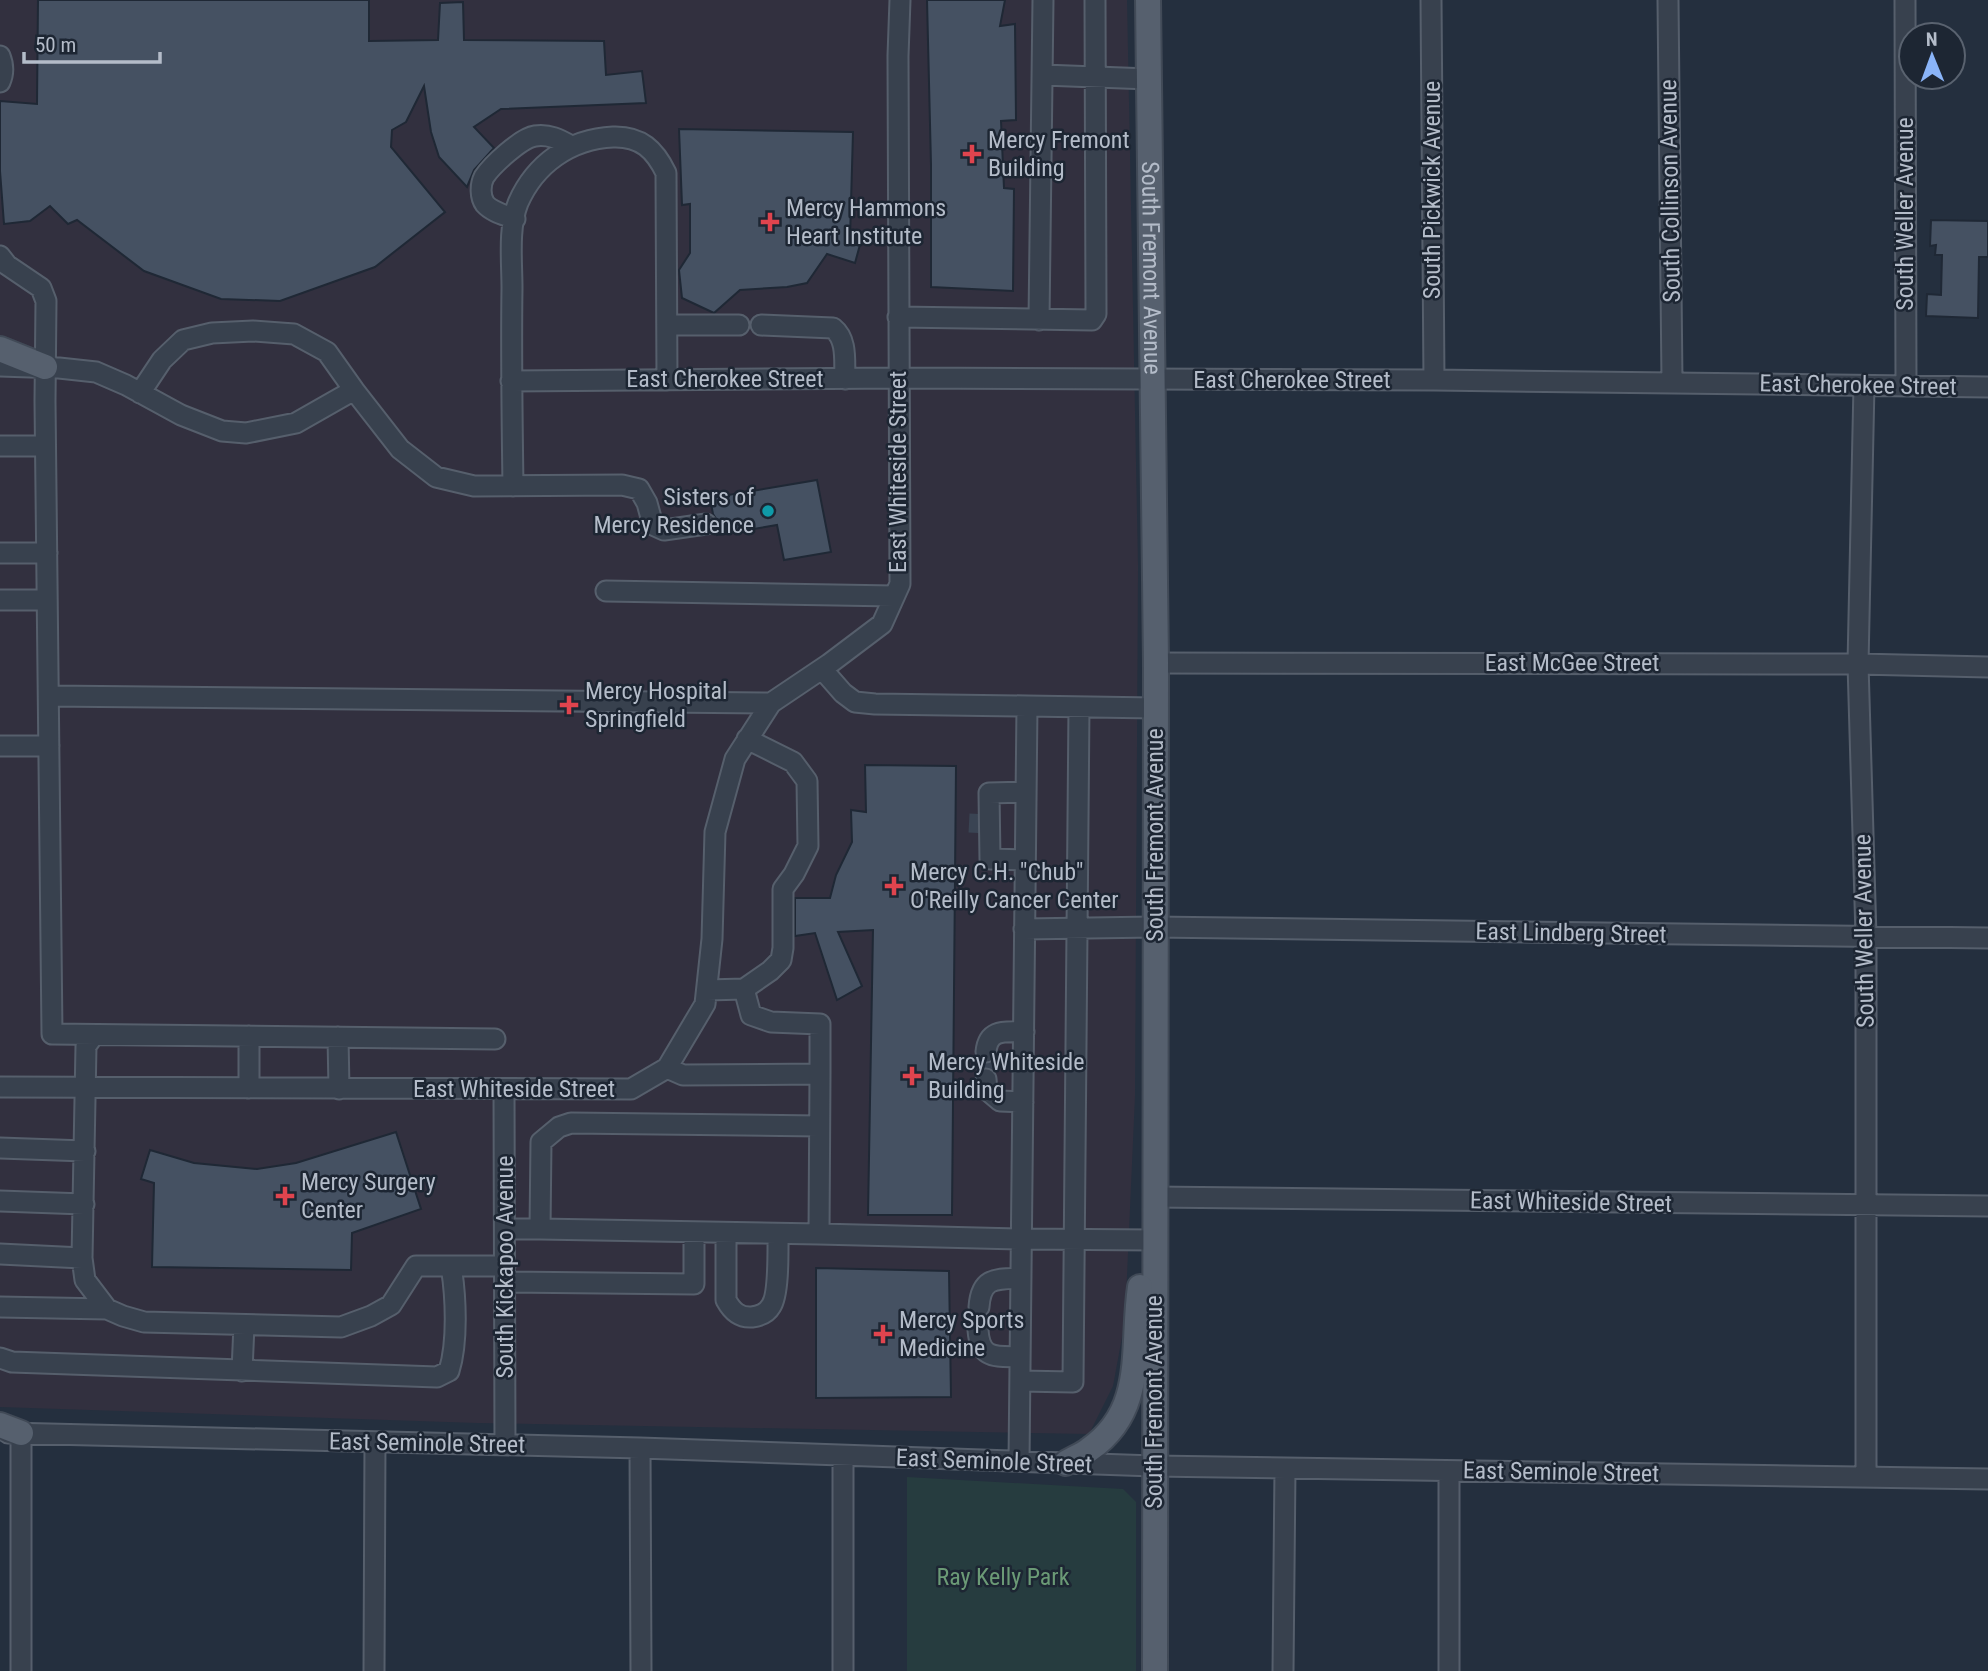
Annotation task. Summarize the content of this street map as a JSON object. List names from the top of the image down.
{
  "streets": {
    "main road": ["South Fremont Avenue"],
    "street": [
      "South Pickwick Avenue",
      "South Collinson Avenue",
      "South Weller Avenue",
      "East Cherokee Street",
      "East Whiteside Street",
      "East McGee Street",
      "East Lindberg Street",
      "South Kickapoo Avenue",
      "East Seminole Street"
    ]
  },
  "crossings": [
    ["South Pickwick Avenue", "East Cherokee Street"],
    ["South Collinson Avenue", "East Cherokee Street"],
    ["South Weller Avenue", "East Cherokee Street"],
    ["South Weller Avenue", "East Whiteside Street"],
    ["South Weller Avenue", "East McGee Street"],
    ["South Weller Avenue", "East Lindberg Street"],
    ["South Weller Avenue", "East Seminole Street"],
    ["South Fremont Avenue", "East Cherokee Street"],
    ["South Fremont Avenue", "East Whiteside Street"],
    ["South Fremont Avenue", "East McGee Street"],
    ["South Fremont Avenue", "East Lindberg Street"],
    ["South Fremont Avenue", "East Seminole Street"],
    ["East Cherokee Street", "East Whiteside Street"],
    ["East Whiteside Street", "South Kickapoo Avenue"],
    ["South Kickapoo Avenue", "East Seminole Street"]
  ],
  "parks": ["Ray Kelly Park"],
  "places": {
    "health": [
      "Mercy Fremont Building",
      "Mercy Hammons Heart Institute",
      "Mercy Hospital Springfield",
      "Mercy C.H. \"Chub\" O'Reilly Cancer Center",
      "Mercy Whiteside Building",
      "Mercy Surgery Center",
      "Mercy Sports Medicine"
    ],
    "other": ["Sisters of Mercy Residence"]
  },
  "scale_bar": "50 m",
  "north": "top"
}
